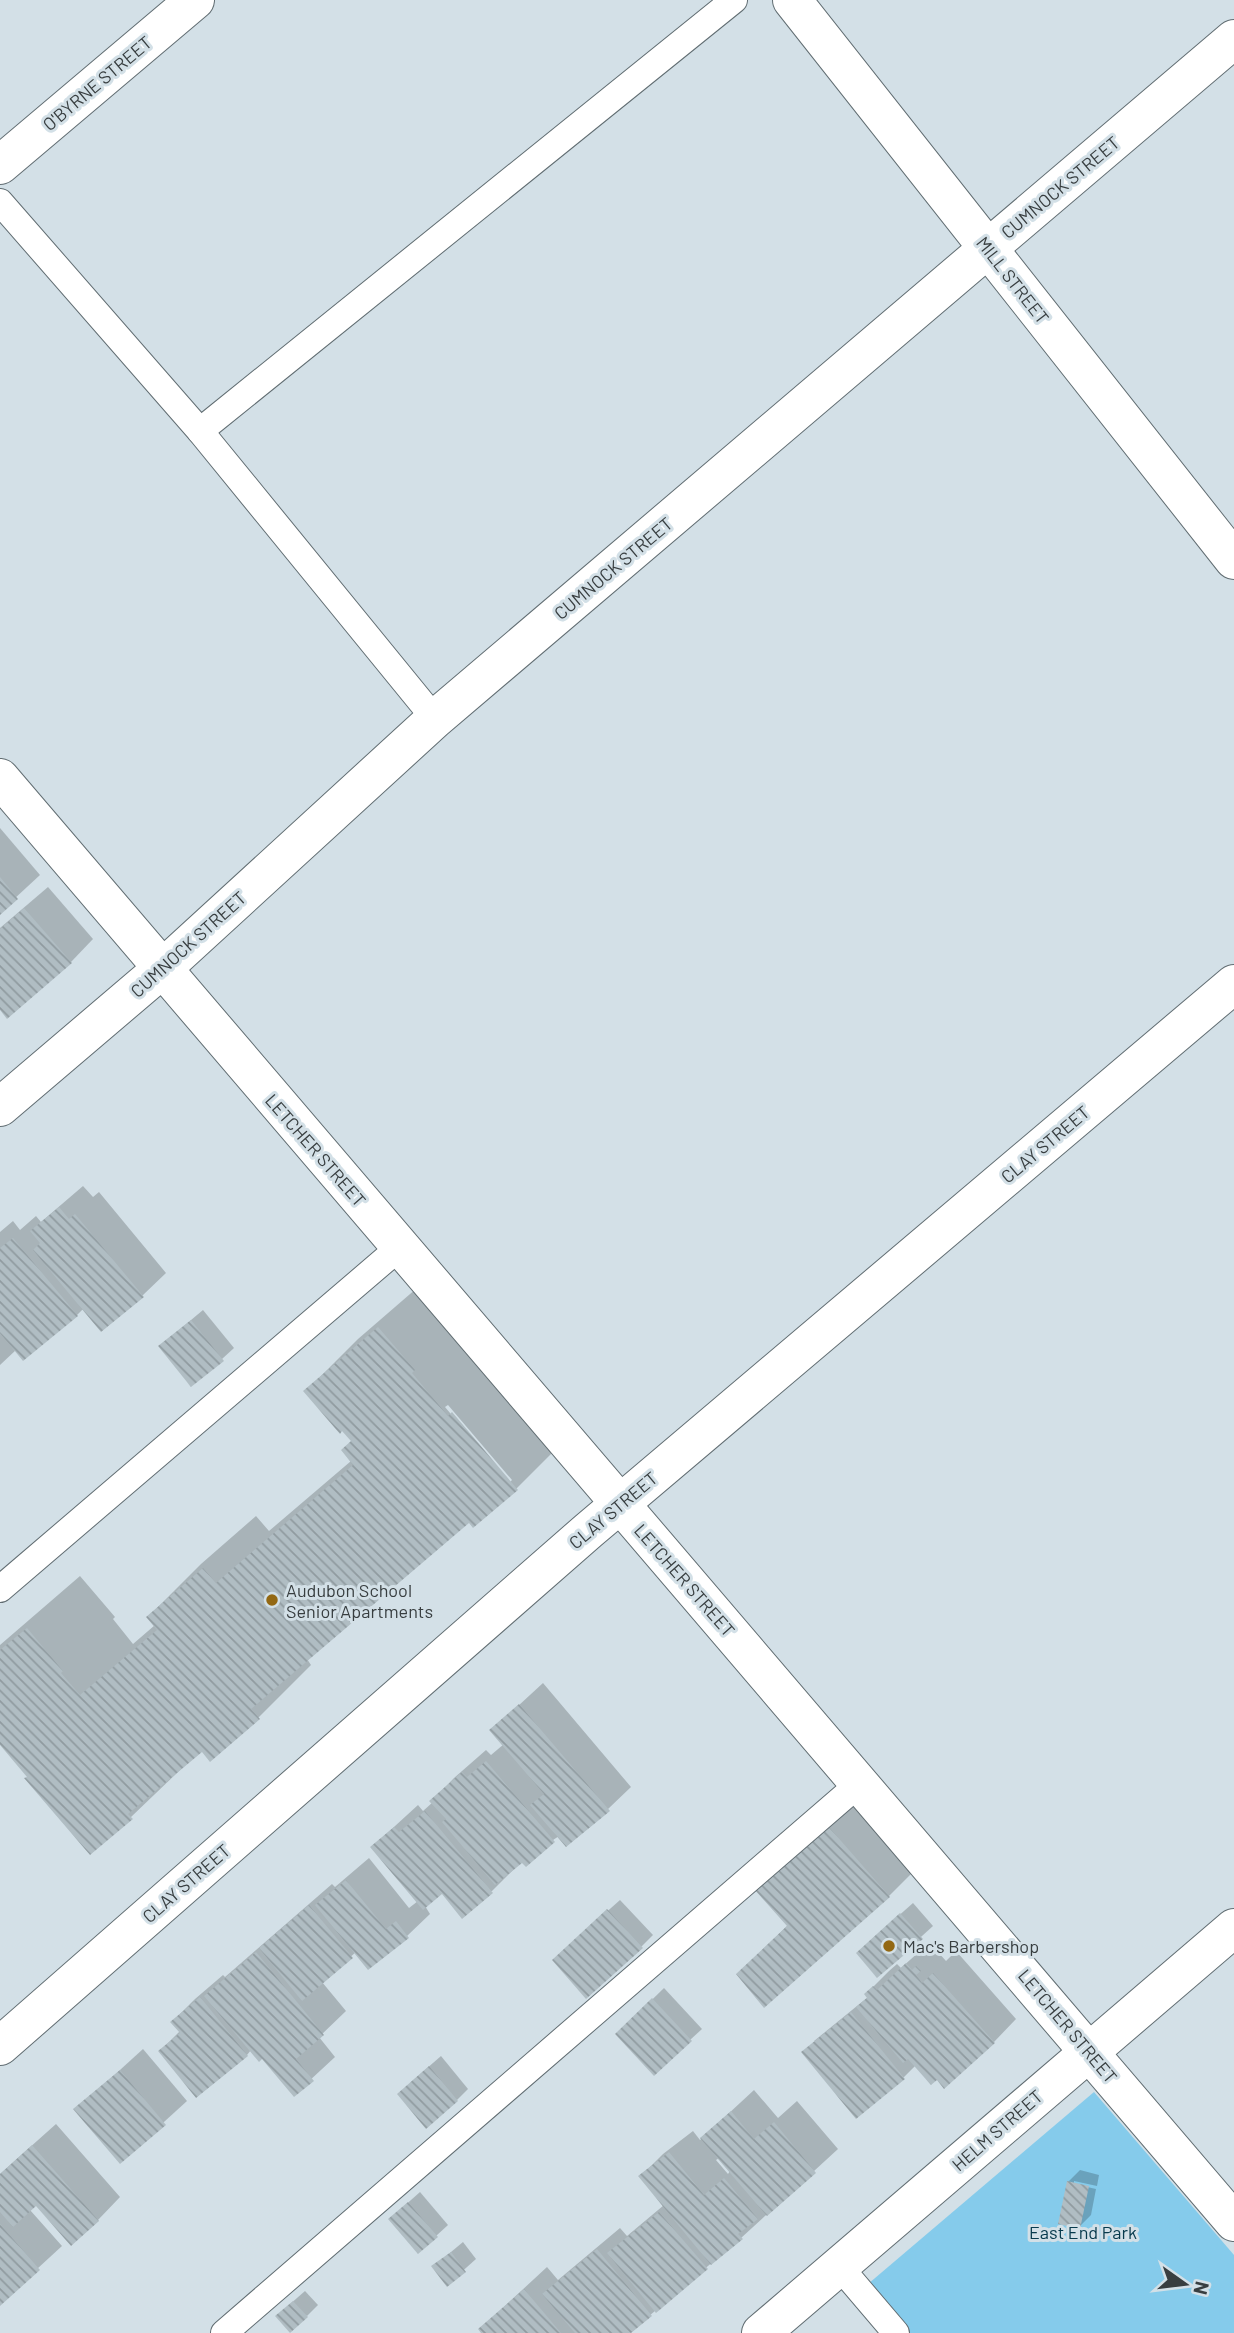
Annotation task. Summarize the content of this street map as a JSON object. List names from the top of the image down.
{
  "streets": {
    "street": [
      "O'BYRNE STREET",
      "CUMNOCK STREET",
      "MILL STREET",
      "CLAY STREET",
      "LETCHER STREET",
      "HELM STREET"
    ]
  },
  "crossings": [
    ["CUMNOCK STREET", "MILL STREET"],
    ["CUMNOCK STREET", "LETCHER STREET"],
    ["CLAY STREET", "LETCHER STREET"],
    ["LETCHER STREET", "HELM STREET"]
  ],
  "parks": ["East End Park"],
  "places": ["Audubon School Senior Apartments", "Mac's Barbershop"],
  "north": "right"
}
